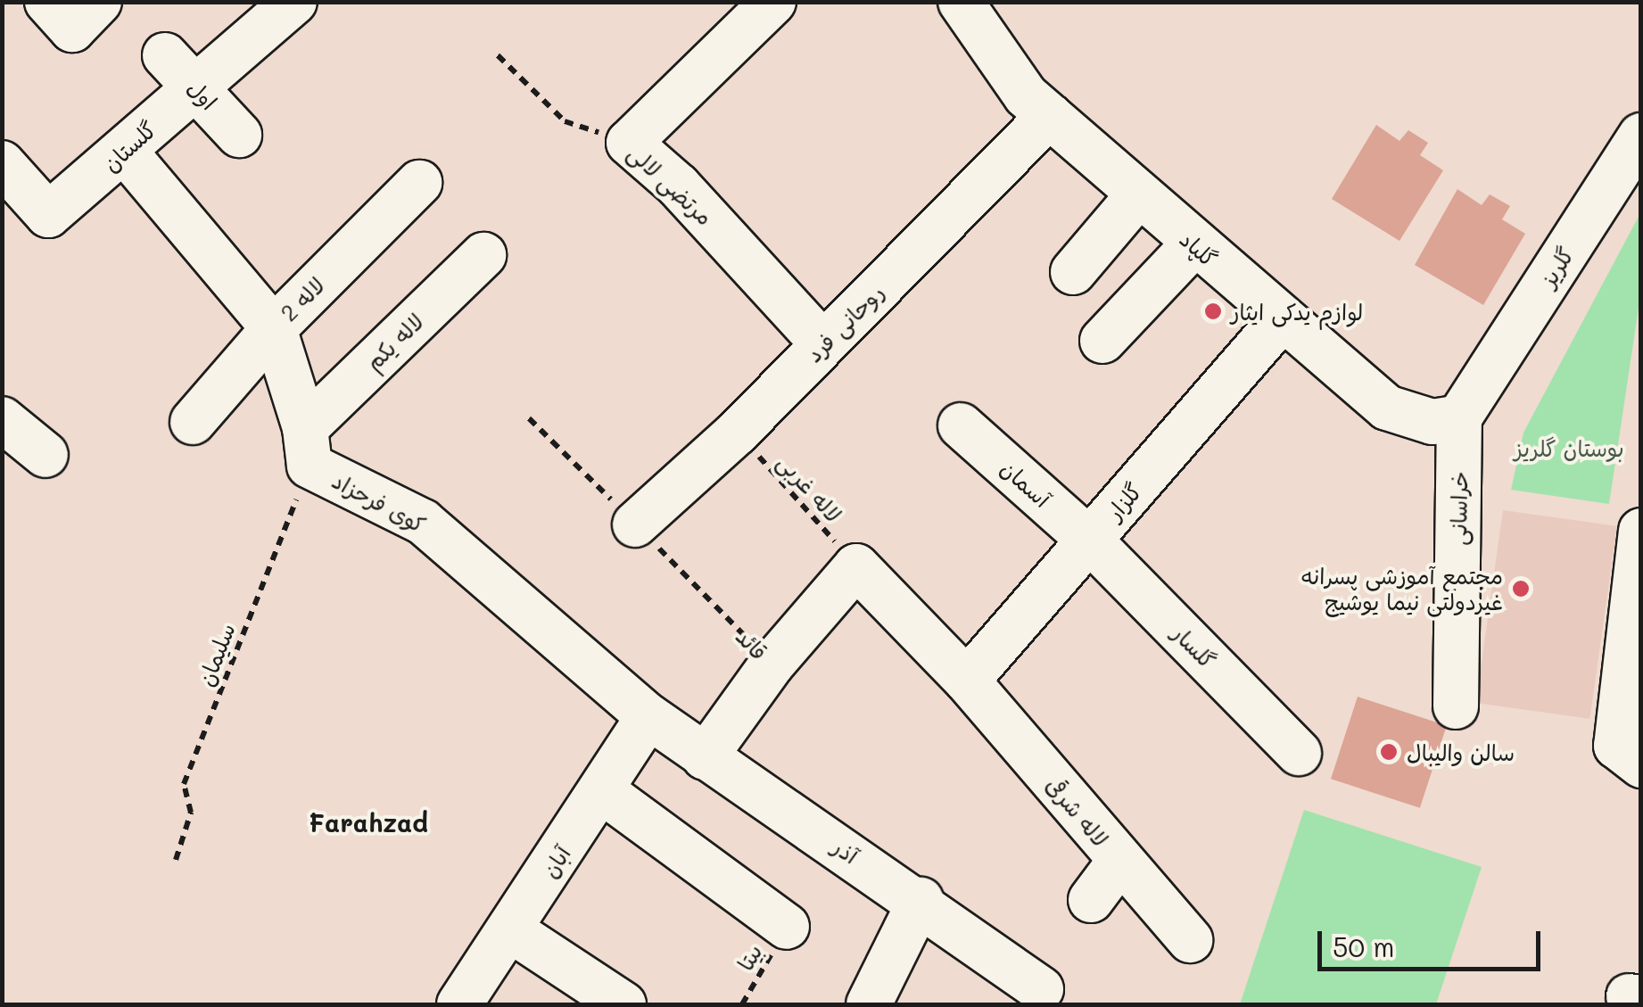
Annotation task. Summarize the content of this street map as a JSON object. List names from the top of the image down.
{
  "streets": {
    "street": [
      "اول",
      "گلستان",
      "مرتضی لالی",
      "گلپاد",
      "گلریز",
      "لاله 2",
      "روحانی فرد",
      "لاله یکم",
      "آسمان",
      "گلزار",
      "کوی فرحزاد",
      "خراسانی",
      "قائد",
      "گلسار",
      "لاله شرقی",
      "آذر",
      "آبان"
    ],
    "path": ["لاله غربی", "سلیمان", "بیتا"]
  },
  "crossings": [
    ["اول", "گلستان"],
    ["مرتضی لالی", "روحانی فرد"],
    ["گلپاد", "گلریز"],
    ["گلپاد", "روحانی فرد"],
    ["گلپاد", "گلزار"],
    ["گلپاد", "خراسانی"],
    ["گلریز", "خراسانی"],
    ["روحانی فرد", "لاله غربی"],
    ["روحانی فرد", "قائد"],
    ["لاله یکم", "کوی فرحزاد"],
    ["لاله یکم", "سلیمان"],
    ["آسمان", "گلزار"],
    ["آسمان", "گلسار"],
    ["لاله غربی", "قائد"],
    ["گلزار", "گلسار"],
    ["گلزار", "لاله شرقی"],
    ["کوی فرحزاد", "سلیمان"],
    ["کوی فرحزاد", "آذر"],
    ["کوی فرحزاد", "آبان"],
    ["آذر", "آبان"]
  ],
  "districts": ["Farahzad"],
  "parks": ["بوستان گلریز"],
  "places": ["لوازم یدکی ایثار", "مجتمع آموزشی پسرانه غیردولتی نیما یوشیج", "سالن والیبال"],
  "scale_bar": "50 m"
}
